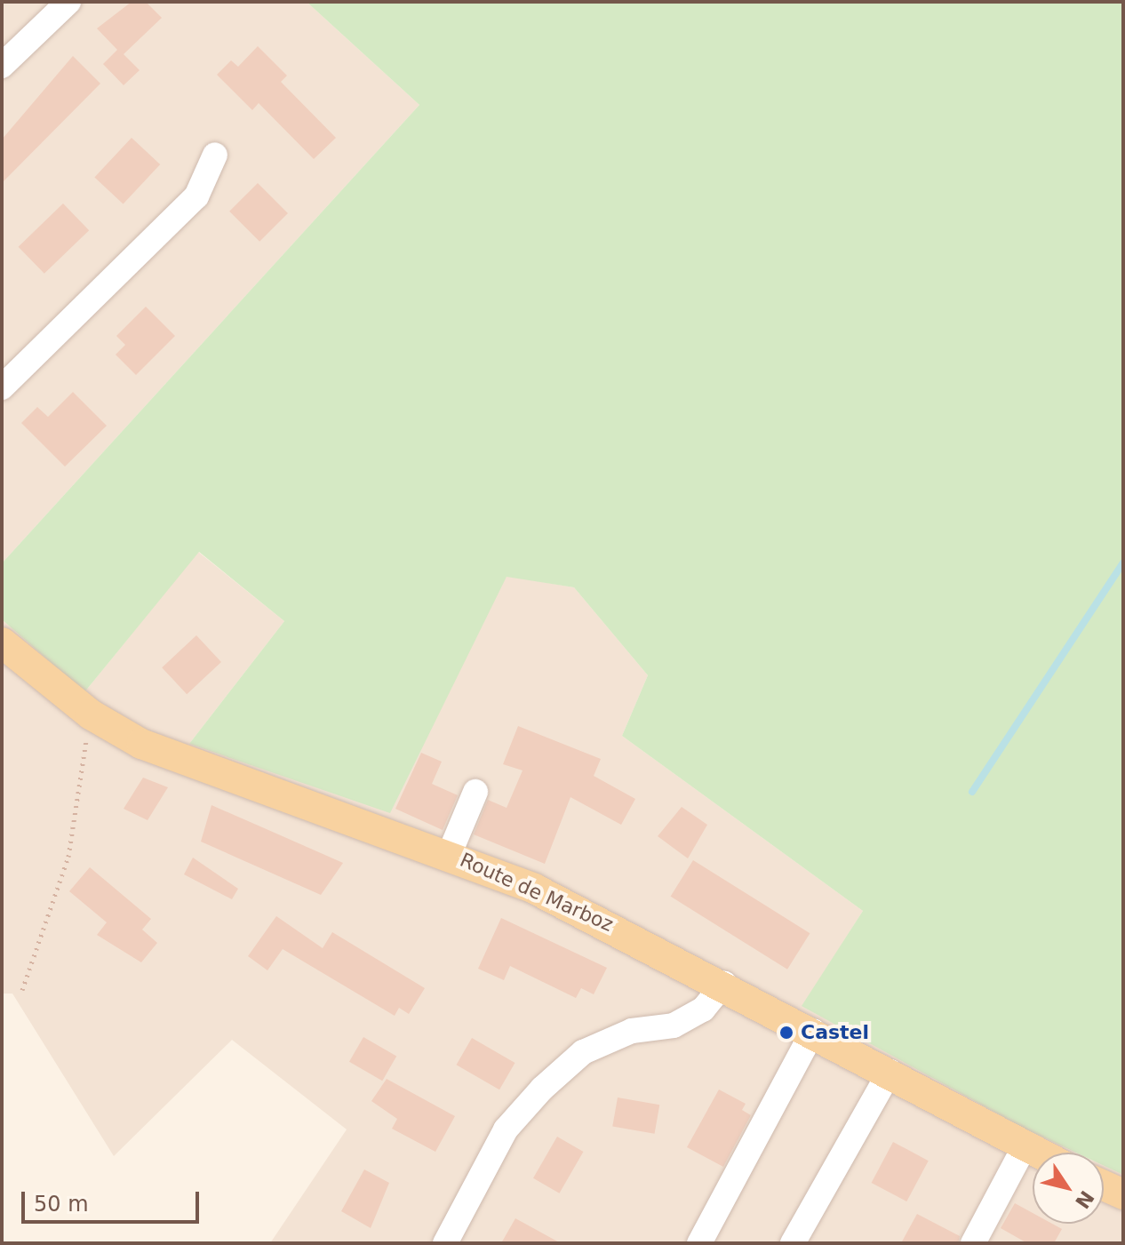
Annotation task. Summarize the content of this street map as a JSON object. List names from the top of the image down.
{
  "streets": {
    "main road": ["Route de Marboz"]
  },
  "places": ["Castel"],
  "scale_bar": "50 m",
  "north": "bottom right"
}
